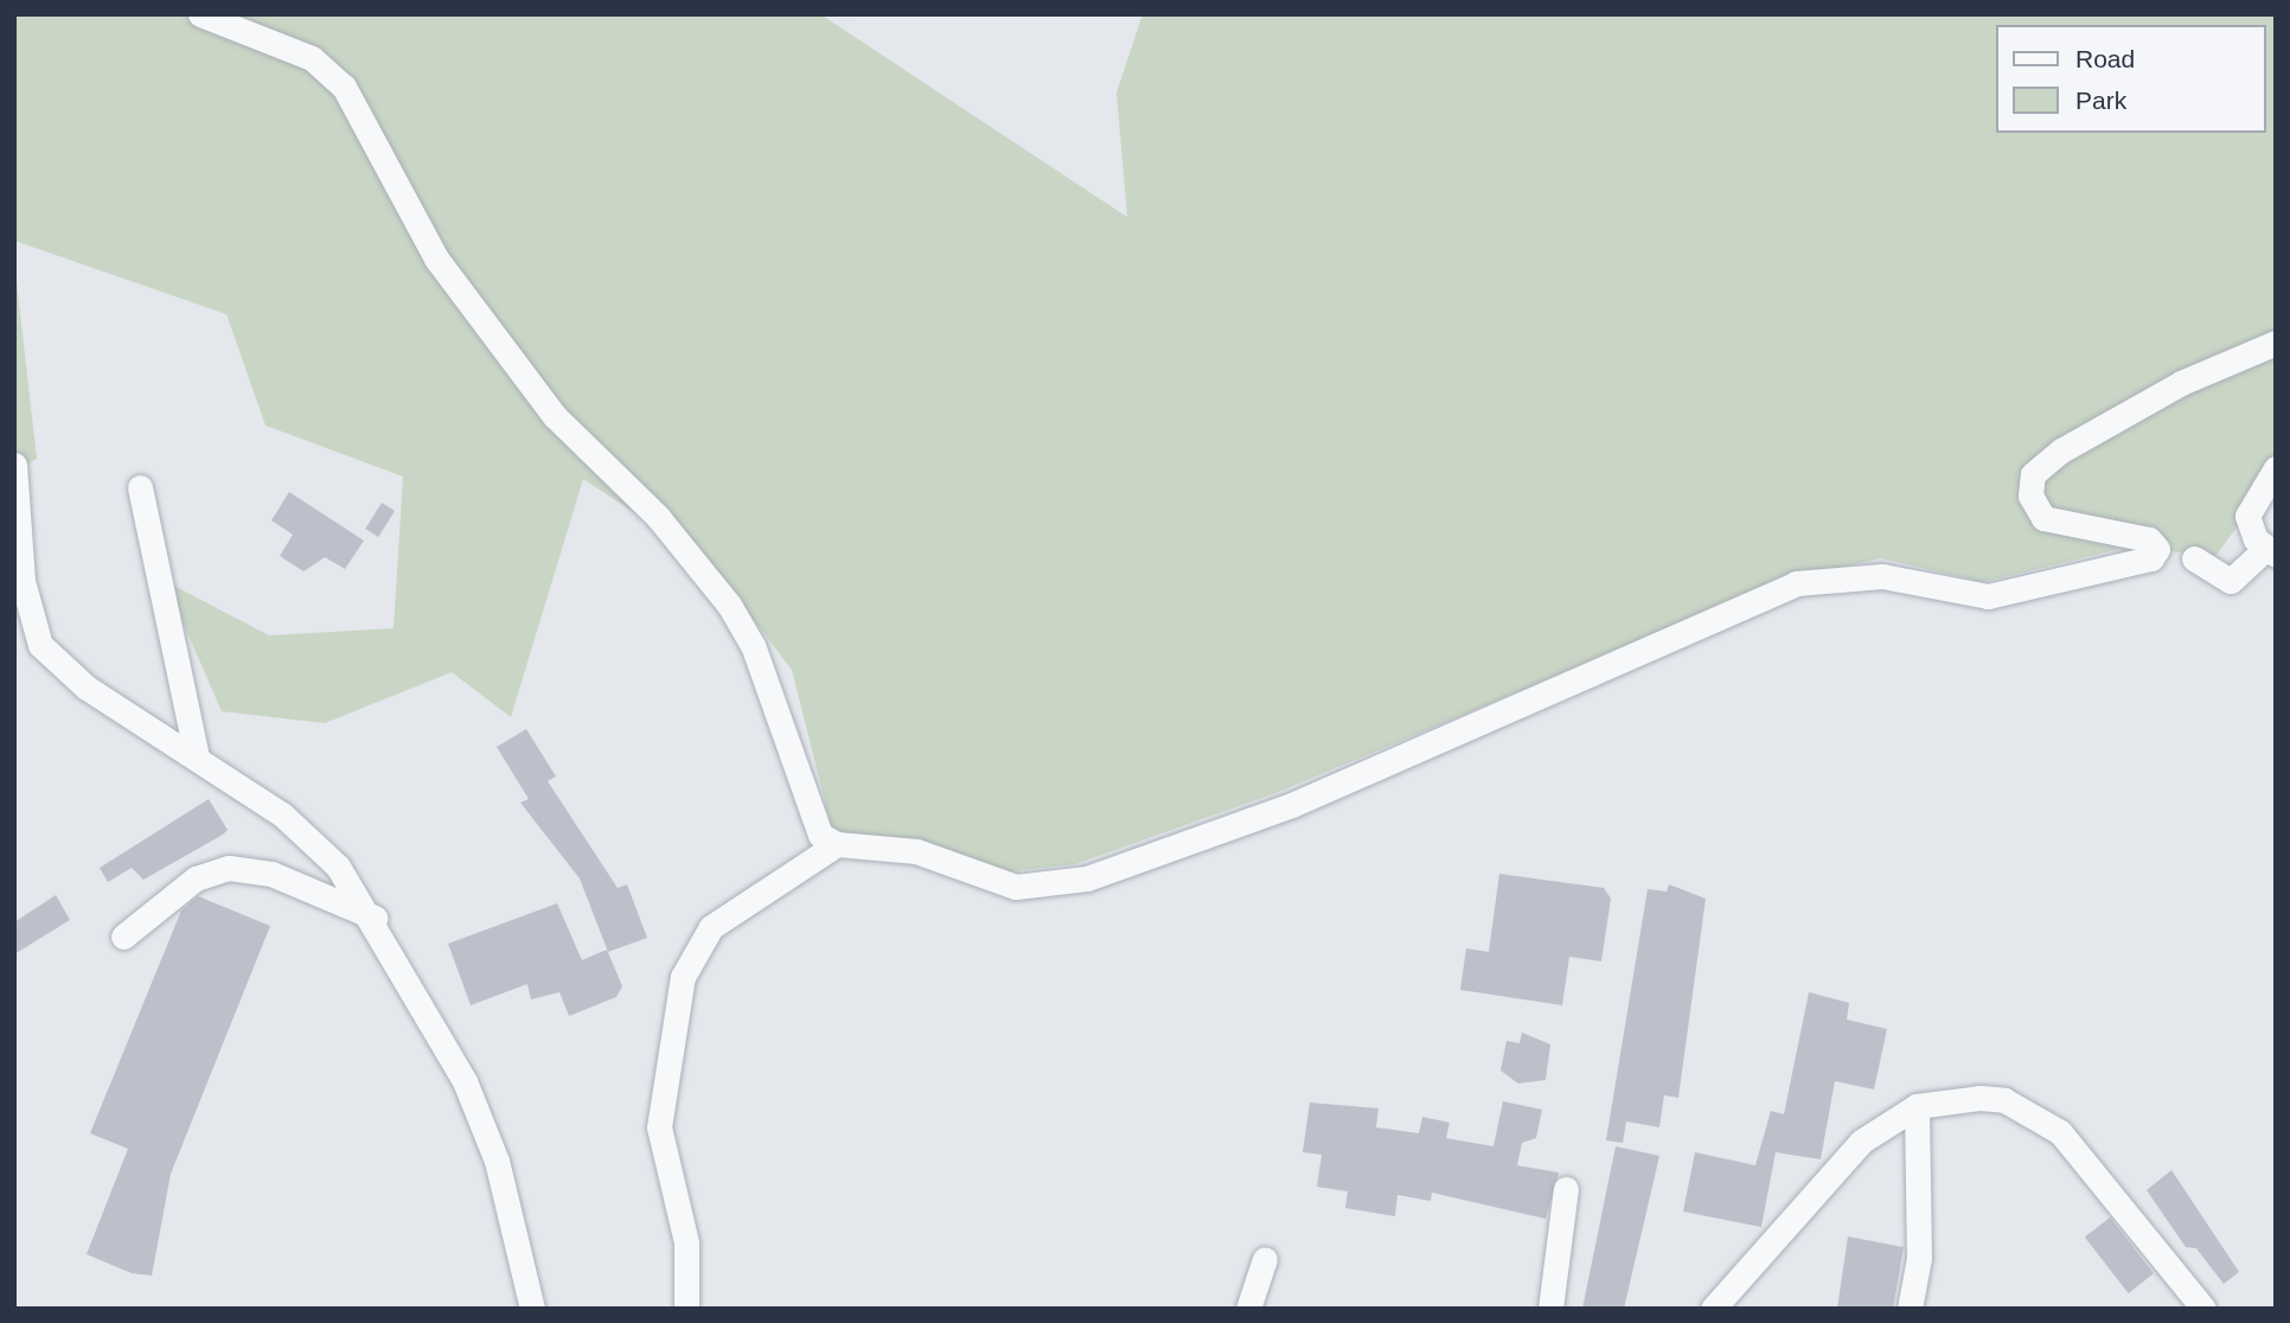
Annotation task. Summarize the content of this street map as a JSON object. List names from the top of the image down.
{
  "legend": ["Road", "Park"]
}
